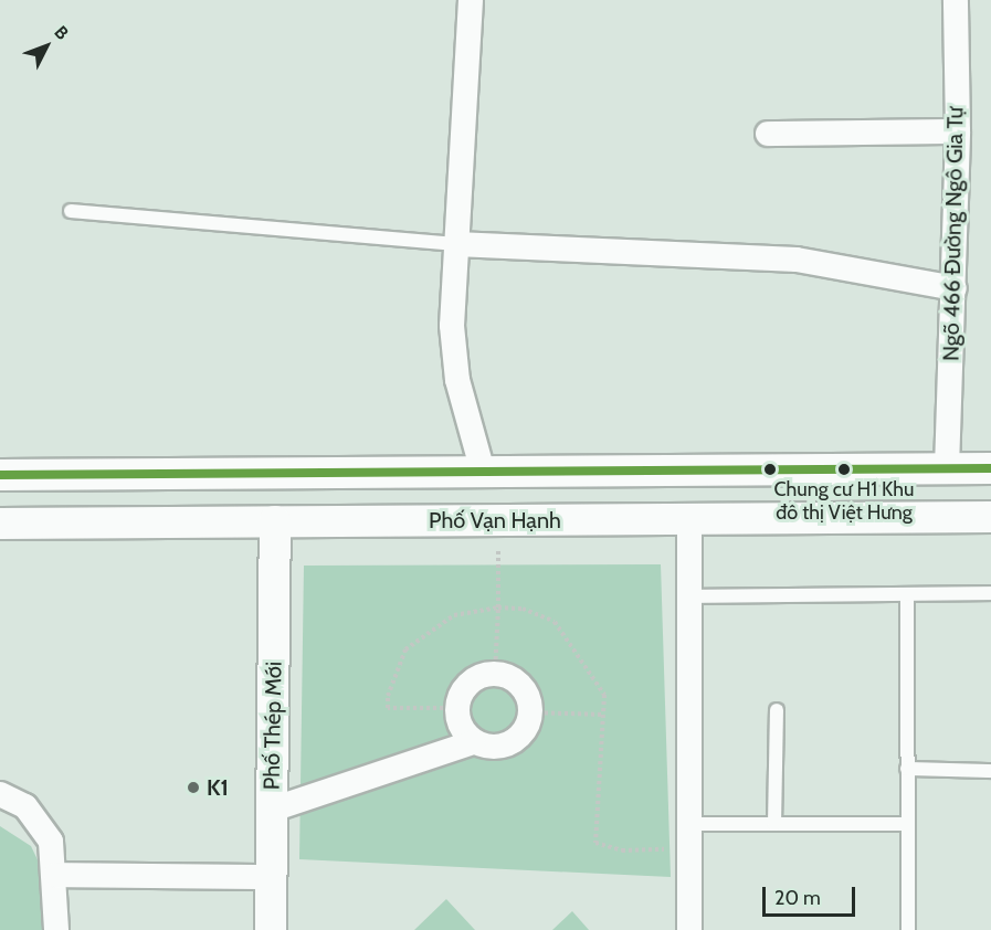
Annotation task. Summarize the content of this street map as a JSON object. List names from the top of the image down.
{
  "streets": {
    "street": ["Ngõ 466 Đường Ngô Gia Tự", "Phố Vạn Hạnh", "Phố Thép Mới"]
  },
  "crossings": [
    ["Phố Vạn Hạnh", "Phố Thép Mới"]
  ],
  "places": ["Chung cư H1 Khu đô thị Việt Hưng", "K1"],
  "scale_bar": "20 m",
  "north": "top right"
}
